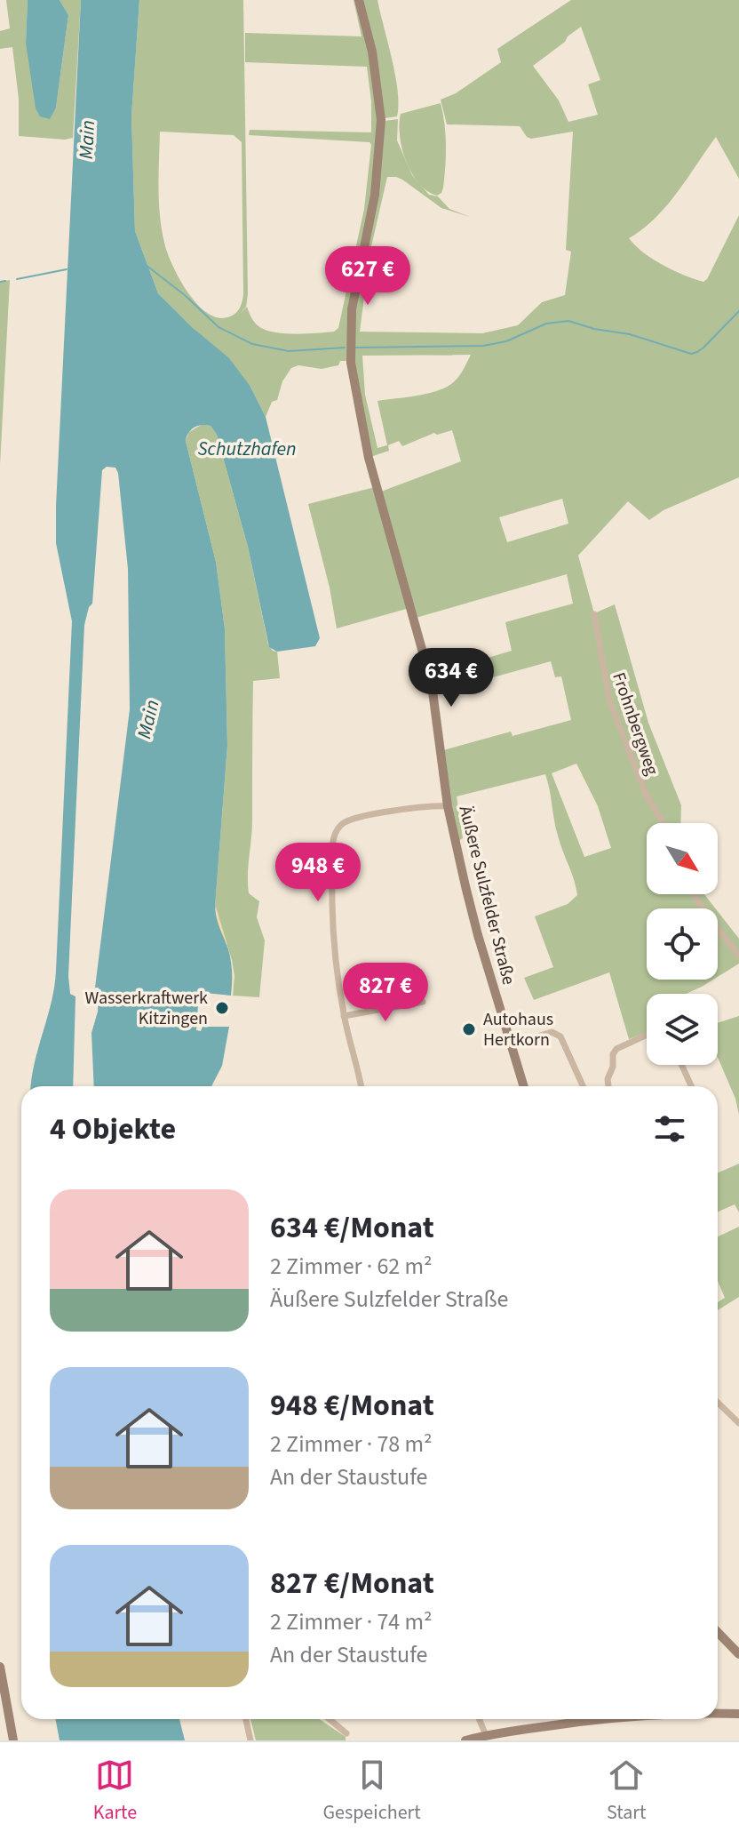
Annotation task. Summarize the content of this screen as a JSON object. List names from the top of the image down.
{
  "streets": {
    "main road": ["Äußere Sulzfelder Straße"],
    "street": ["Frohnbergweg"]
  },
  "water": ["Main", "Schutzhafen"],
  "places": ["Wasserkraftwerk Kitzingen", "Autohaus Hertkorn"],
  "north": "bottom right",
  "page": {
    "price": [
      "627 €",
      "634 €",
      "948 €",
      "827 €"
    ],
    "heading": "4 Objekte",
    "list": [
      {
        "name": "634 €/Monat",
        "note": "2 Zimmer · 62 m² · Äußere Sulzfelder Straße"
      },
      {
        "name": "948 €/Monat",
        "note": "2 Zimmer · 78 m² · An der Staustufe"
      },
      {
        "name": "827 €/Monat",
        "note": "2 Zimmer · 74 m² · An der Staustufe"
      }
    ],
    "tabs": ["Karte", "Gespeichert", "Start"]
  }
}
